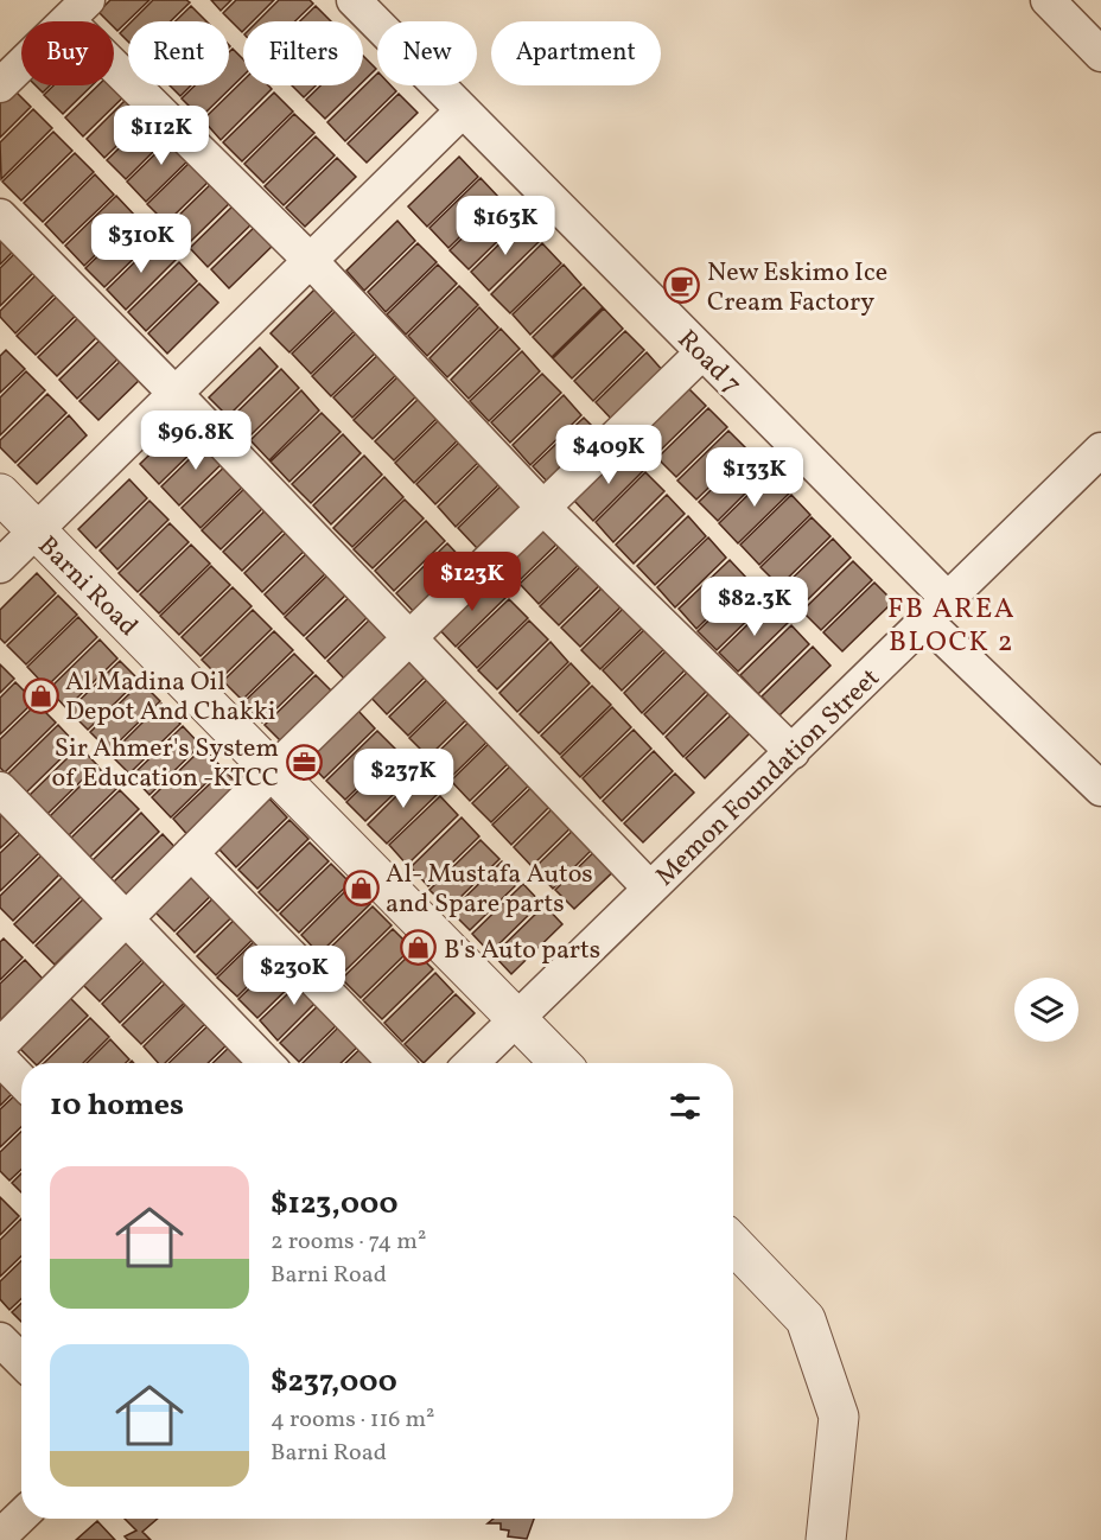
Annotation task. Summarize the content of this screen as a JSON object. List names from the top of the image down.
{
  "streets": {
    "street": ["Road 7", "Barni Road", "Memon Foundation Street"]
  },
  "crossings": [
    ["Road 7", "Memon Foundation Street"],
    ["Barni Road", "Memon Foundation Street"]
  ],
  "districts": ["FB AREA BLOCK 2"],
  "places": {
    "cafe": ["New Eskimo Ice Cream Factory"],
    "shop": ["Al Madina Oil Depot And Chakki", "Al- Mustafa Autos and Spare parts", "B's Auto parts"],
    "office": ["Sir Ahmer's System of Education -KTCC"]
  },
  "page": {
    "chip": [
      "Buy",
      "Rent",
      "Filters",
      "New",
      "Apartment"
    ],
    "price": [
      "$112K",
      "$163K",
      "$310K",
      "$96.8K",
      "$409K",
      "$133K",
      "$123K",
      "$82.3K",
      "$237K",
      "$230K"
    ],
    "heading": "10 homes",
    "list": [
      {
        "name": "$123,000",
        "note": "2 rooms · 74 m² · Barni Road"
      },
      {
        "name": "$237,000",
        "note": "4 rooms · 116 m² · Barni Road"
      }
    ]
  }
}
